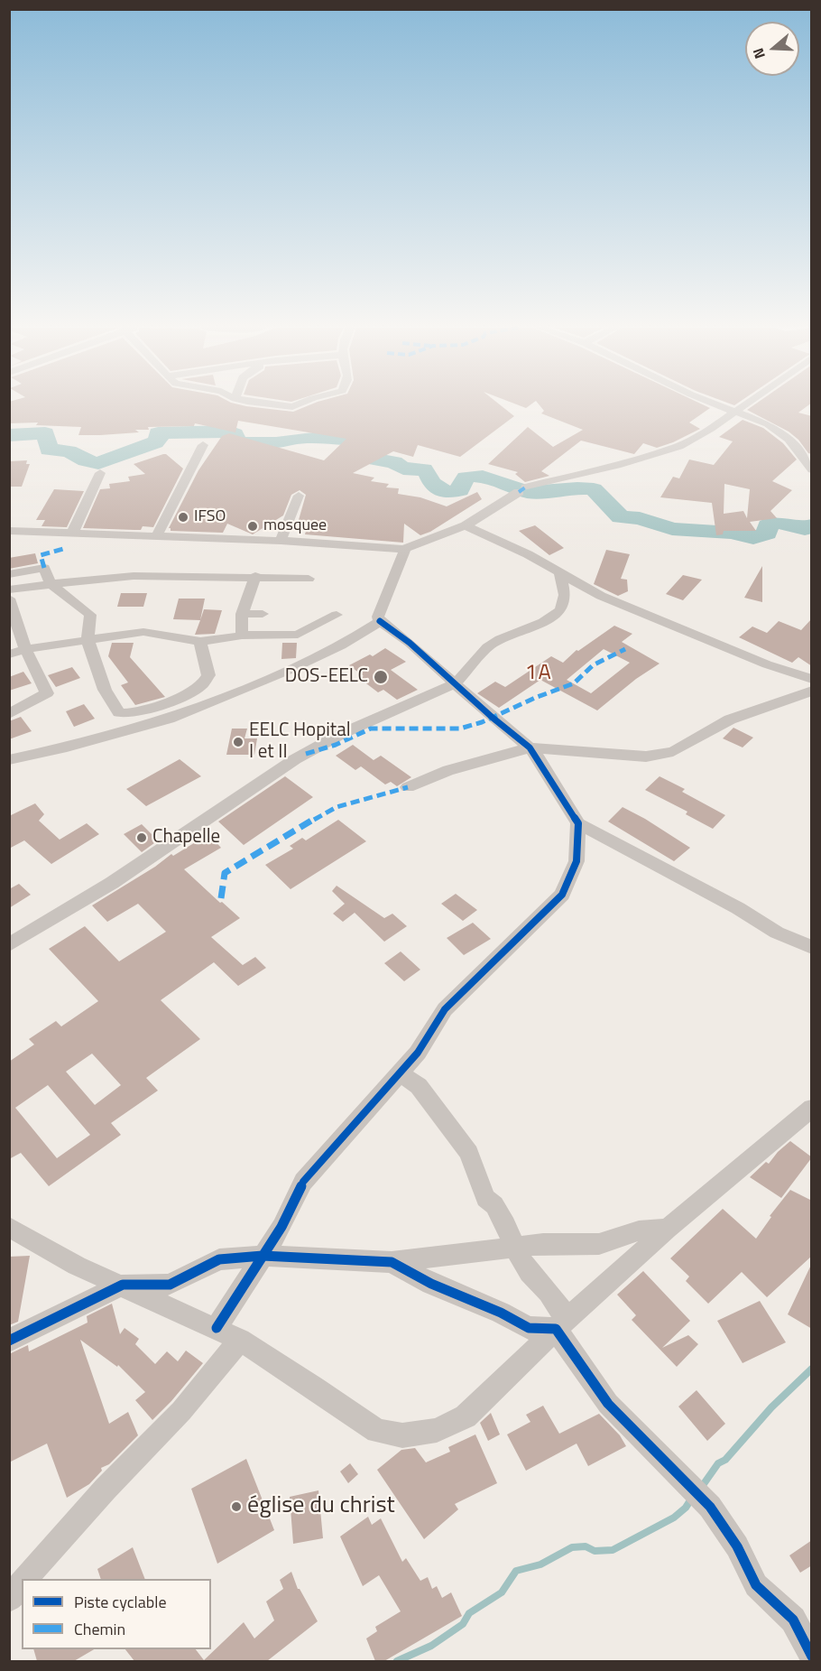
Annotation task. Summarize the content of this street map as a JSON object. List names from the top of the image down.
{
  "districts": ["1A"],
  "places": [
    "IFSO",
    "mosquee",
    "DOS-EELC",
    "EELC Hopital I et II",
    "Chapelle",
    "église du christ"
  ],
  "legend": ["Piste cyclable", "Chemin"],
  "north": "left"
}
